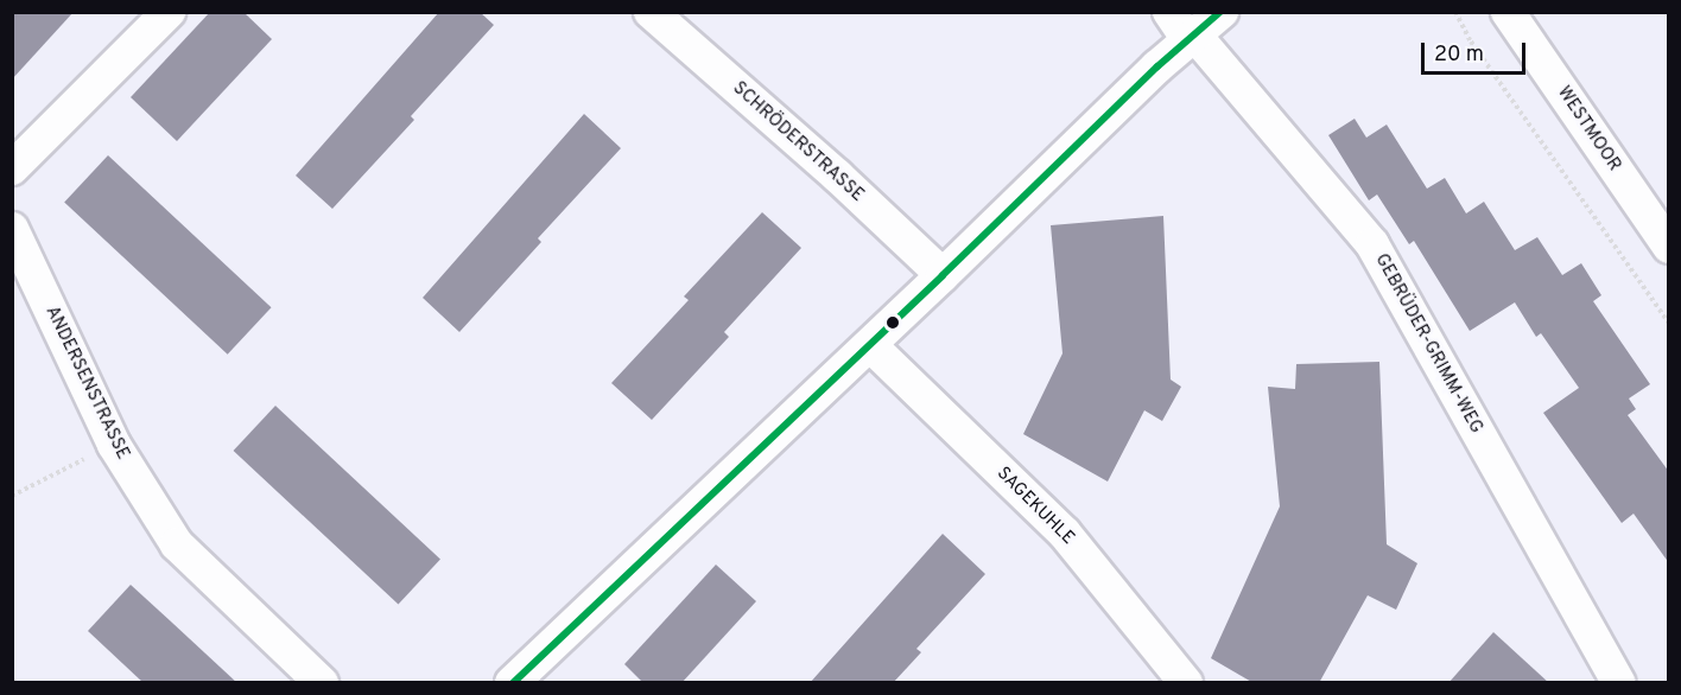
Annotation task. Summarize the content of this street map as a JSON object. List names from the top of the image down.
{
  "streets": {
    "street": [
      "WESTMOOR",
      "SCHRÖDERSTRASSE",
      "GEBRÜDER-GRIMM-WEG",
      "ANDERSENSTRASSE",
      "SAGEKUHLE"
    ]
  },
  "scale_bar": "20 m"
}
